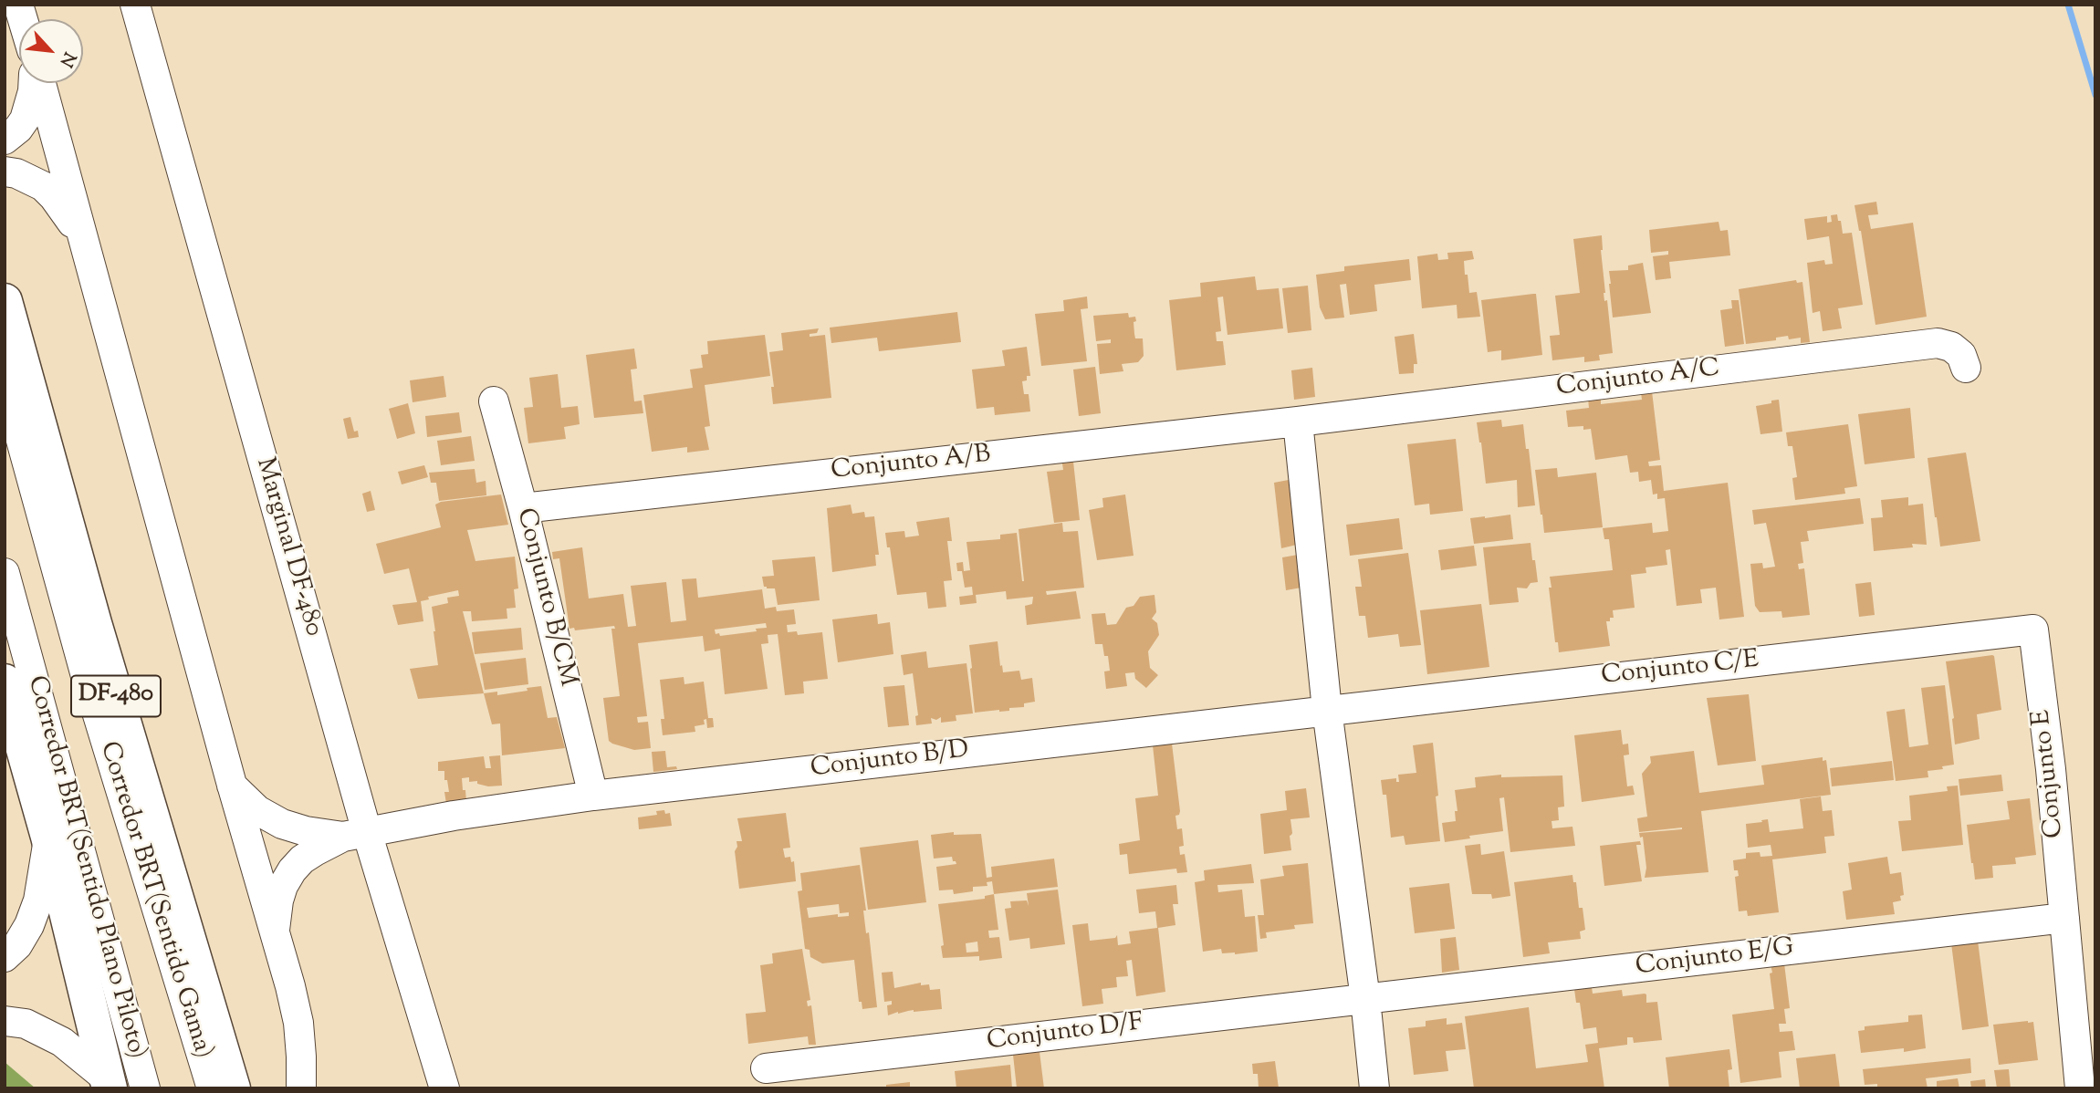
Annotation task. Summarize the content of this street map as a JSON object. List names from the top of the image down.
{
  "streets": {
    "main road": ["DF-480"],
    "street": [
      "Conjunto A/C",
      "Conjunto A/B",
      "Marginal DF-480",
      "Conjunto B/CM",
      "Conjunto C/E",
      "Conjunto B/D",
      "Conjunto E",
      "Corredor BRT(Sentido Plano Piloto)",
      "Corredor BRT(Sentido Gama)",
      "Conjunto E/G",
      "Conjunto D/F"
    ]
  },
  "crossings": [
    ["Conjunto A/C", "Conjunto A/B"],
    ["Conjunto A/B", "Conjunto B/CM"],
    ["Marginal DF-480", "Conjunto B/D"],
    ["Conjunto B/CM", "Conjunto B/D"],
    ["Conjunto C/E", "Conjunto B/D"],
    ["Conjunto C/E", "Conjunto E"],
    ["Conjunto E", "Conjunto E/G"],
    ["Conjunto E/G", "Conjunto D/F"]
  ],
  "north": "bottom right"
}
